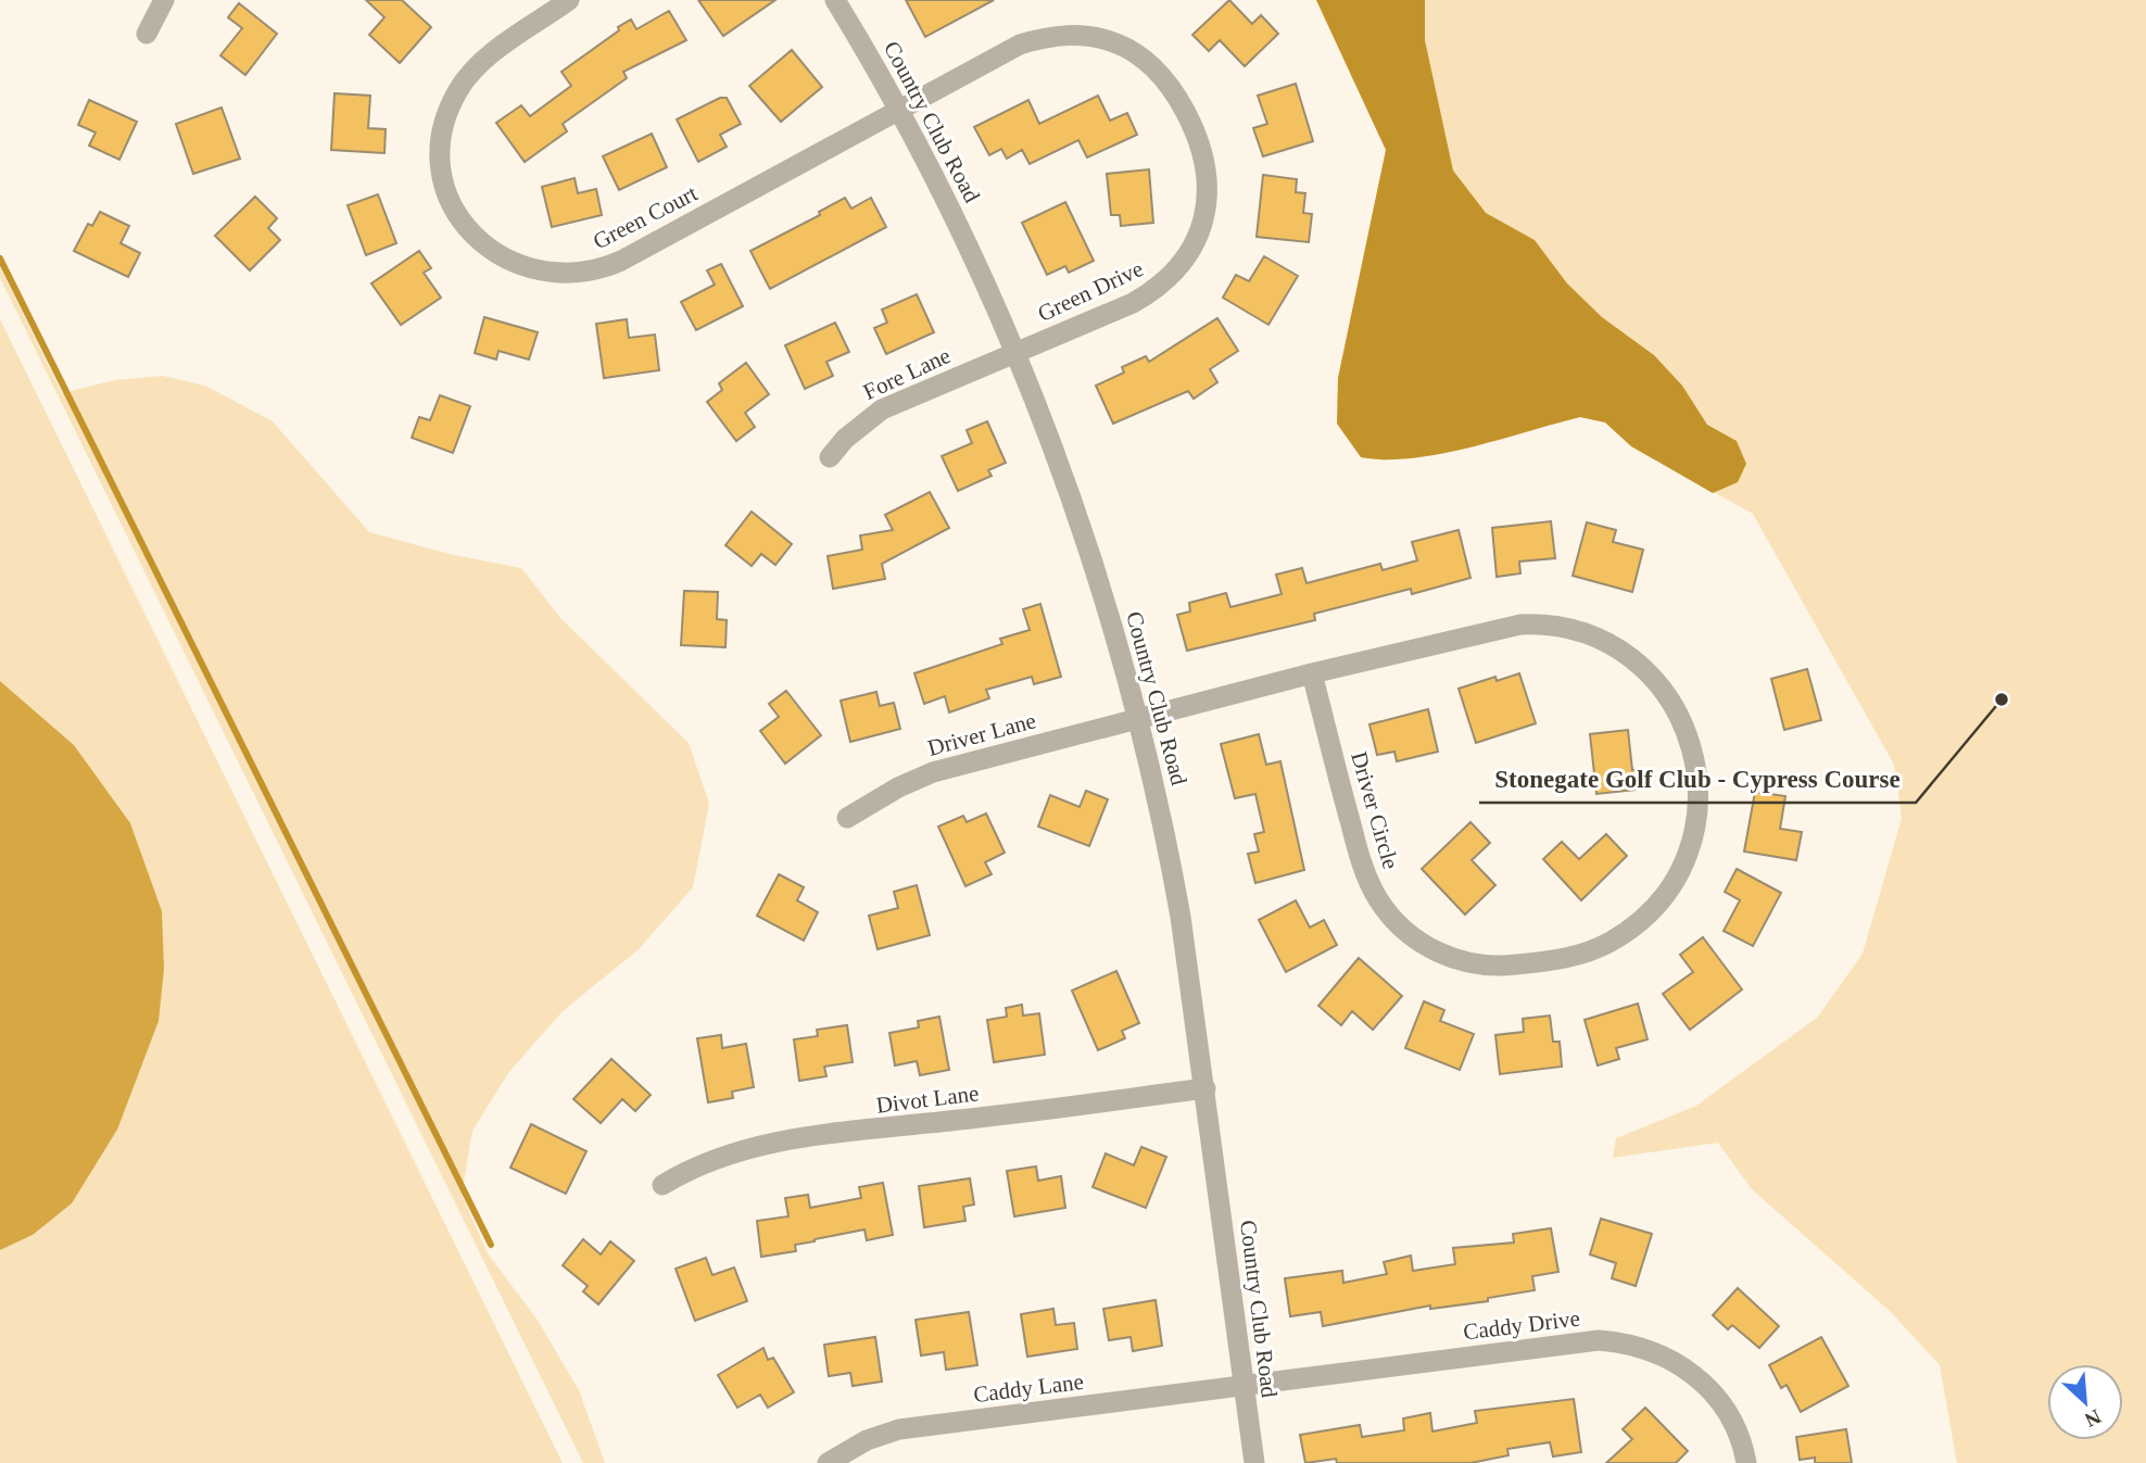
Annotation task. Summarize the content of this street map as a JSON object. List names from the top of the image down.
{
  "streets": {
    "street": [
      "Country Club Road",
      "Green Court",
      "Green Drive",
      "Fore Lane",
      "Driver Lane",
      "Driver Circle",
      "Divot Lane",
      "Caddy Drive",
      "Caddy Lane"
    ]
  },
  "crossings": [
    ["Country Club Road", "Green Court"],
    ["Country Club Road", "Green Drive"],
    ["Country Club Road", "Fore Lane"],
    ["Country Club Road", "Driver Lane"],
    ["Country Club Road", "Driver Circle"],
    ["Country Club Road", "Divot Lane"],
    ["Country Club Road", "Caddy Drive"],
    ["Country Club Road", "Caddy Lane"],
    ["Green Court", "Green Drive"],
    ["Green Drive", "Fore Lane"],
    ["Driver Lane", "Driver Circle"],
    ["Caddy Drive", "Caddy Lane"]
  ],
  "places": ["Stonegate Golf Club - Cypress Course"],
  "north": "bottom right"
}
